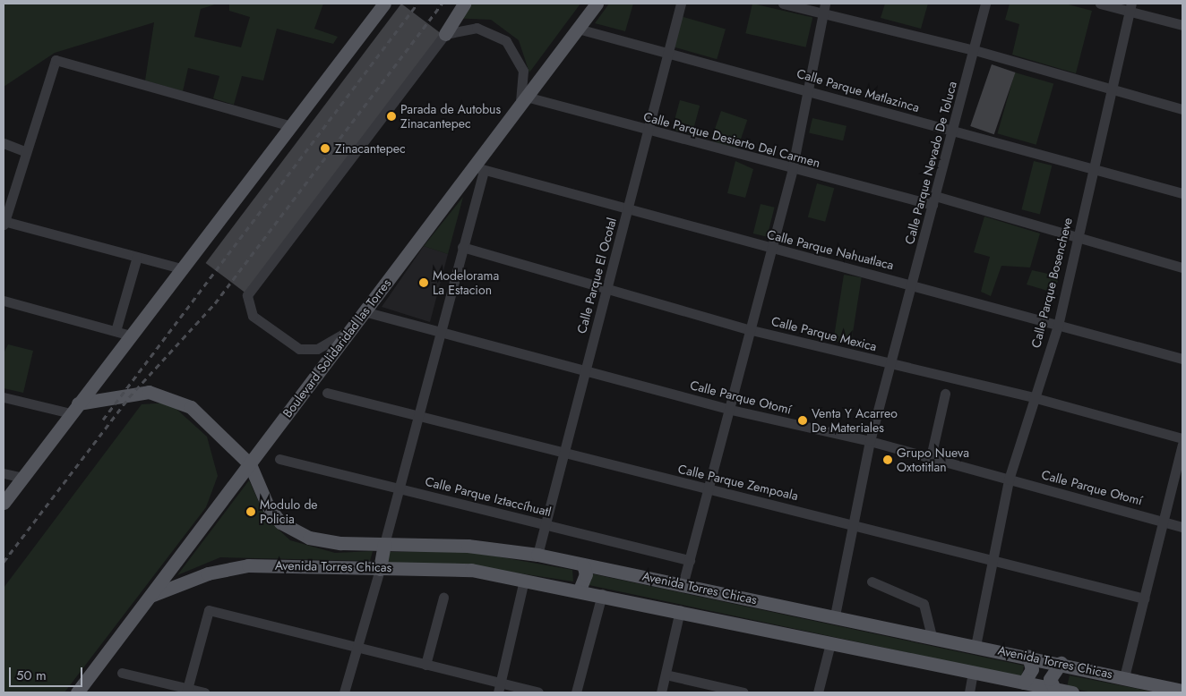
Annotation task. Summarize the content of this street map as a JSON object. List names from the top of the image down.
{
  "streets": {
    "main road": ["Boulevard Solidaridad las Torres", "Avenida Torres Chicas"],
    "street": [
      "Calle Parque Matlazinca",
      "Calle Parque Desierto Del Carmen",
      "Calle Parque Nevado De Toluca",
      "Calle Parque Nahuatlaca",
      "Calle Parque El Ocotal",
      "Calle Parque Bosencheve",
      "Calle Parque Mexica",
      "Calle Parque Otomí",
      "Calle Parque Zempoala",
      "Calle Parque Iztaccíhuatl"
    ]
  },
  "crossings": [
    ["Calle Parque Matlazinca", "Calle Parque Nevado De Toluca"],
    ["Calle Parque Matlazinca", "Calle Parque El Ocotal"],
    ["Calle Parque Matlazinca", "Calle Parque Bosencheve"],
    ["Calle Parque Matlazinca", "Boulevard Solidaridad las Torres"],
    ["Calle Parque Desierto Del Carmen", "Calle Parque Nevado De Toluca"],
    ["Calle Parque Desierto Del Carmen", "Calle Parque El Ocotal"],
    ["Calle Parque Desierto Del Carmen", "Calle Parque Bosencheve"],
    ["Calle Parque Desierto Del Carmen", "Boulevard Solidaridad las Torres"],
    ["Calle Parque Nevado De Toluca", "Calle Parque Nahuatlaca"],
    ["Calle Parque Nevado De Toluca", "Calle Parque Mexica"],
    ["Calle Parque Nevado De Toluca", "Calle Parque Otomí"],
    ["Calle Parque Nevado De Toluca", "Calle Parque Zempoala"],
    ["Calle Parque Nevado De Toluca", "Avenida Torres Chicas"],
    ["Calle Parque Nahuatlaca", "Calle Parque El Ocotal"],
    ["Calle Parque Nahuatlaca", "Calle Parque Bosencheve"],
    ["Calle Parque Nahuatlaca", "Boulevard Solidaridad las Torres"],
    ["Calle Parque El Ocotal", "Calle Parque Mexica"],
    ["Calle Parque El Ocotal", "Calle Parque Otomí"],
    ["Calle Parque El Ocotal", "Calle Parque Zempoala"],
    ["Calle Parque El Ocotal", "Calle Parque Iztaccíhuatl"],
    ["Calle Parque El Ocotal", "Avenida Torres Chicas"],
    ["Calle Parque Bosencheve", "Calle Parque Mexica"],
    ["Calle Parque Bosencheve", "Calle Parque Otomí"],
    ["Calle Parque Bosencheve", "Calle Parque Zempoala"],
    ["Calle Parque Bosencheve", "Avenida Torres Chicas"],
    ["Boulevard Solidaridad las Torres", "Calle Parque Otomí"],
    ["Boulevard Solidaridad las Torres", "Avenida Torres Chicas"]
  ],
  "places": [
    "Parada de Autobus Zinacantepec",
    "Zinacantepec",
    "Modelorama La Estacion",
    "Venta Y Acarreo De Materiales",
    "Grupo Nueva Oxtotitlan",
    "Modulo de Policia"
  ],
  "scale_bar": "50 m"
}
